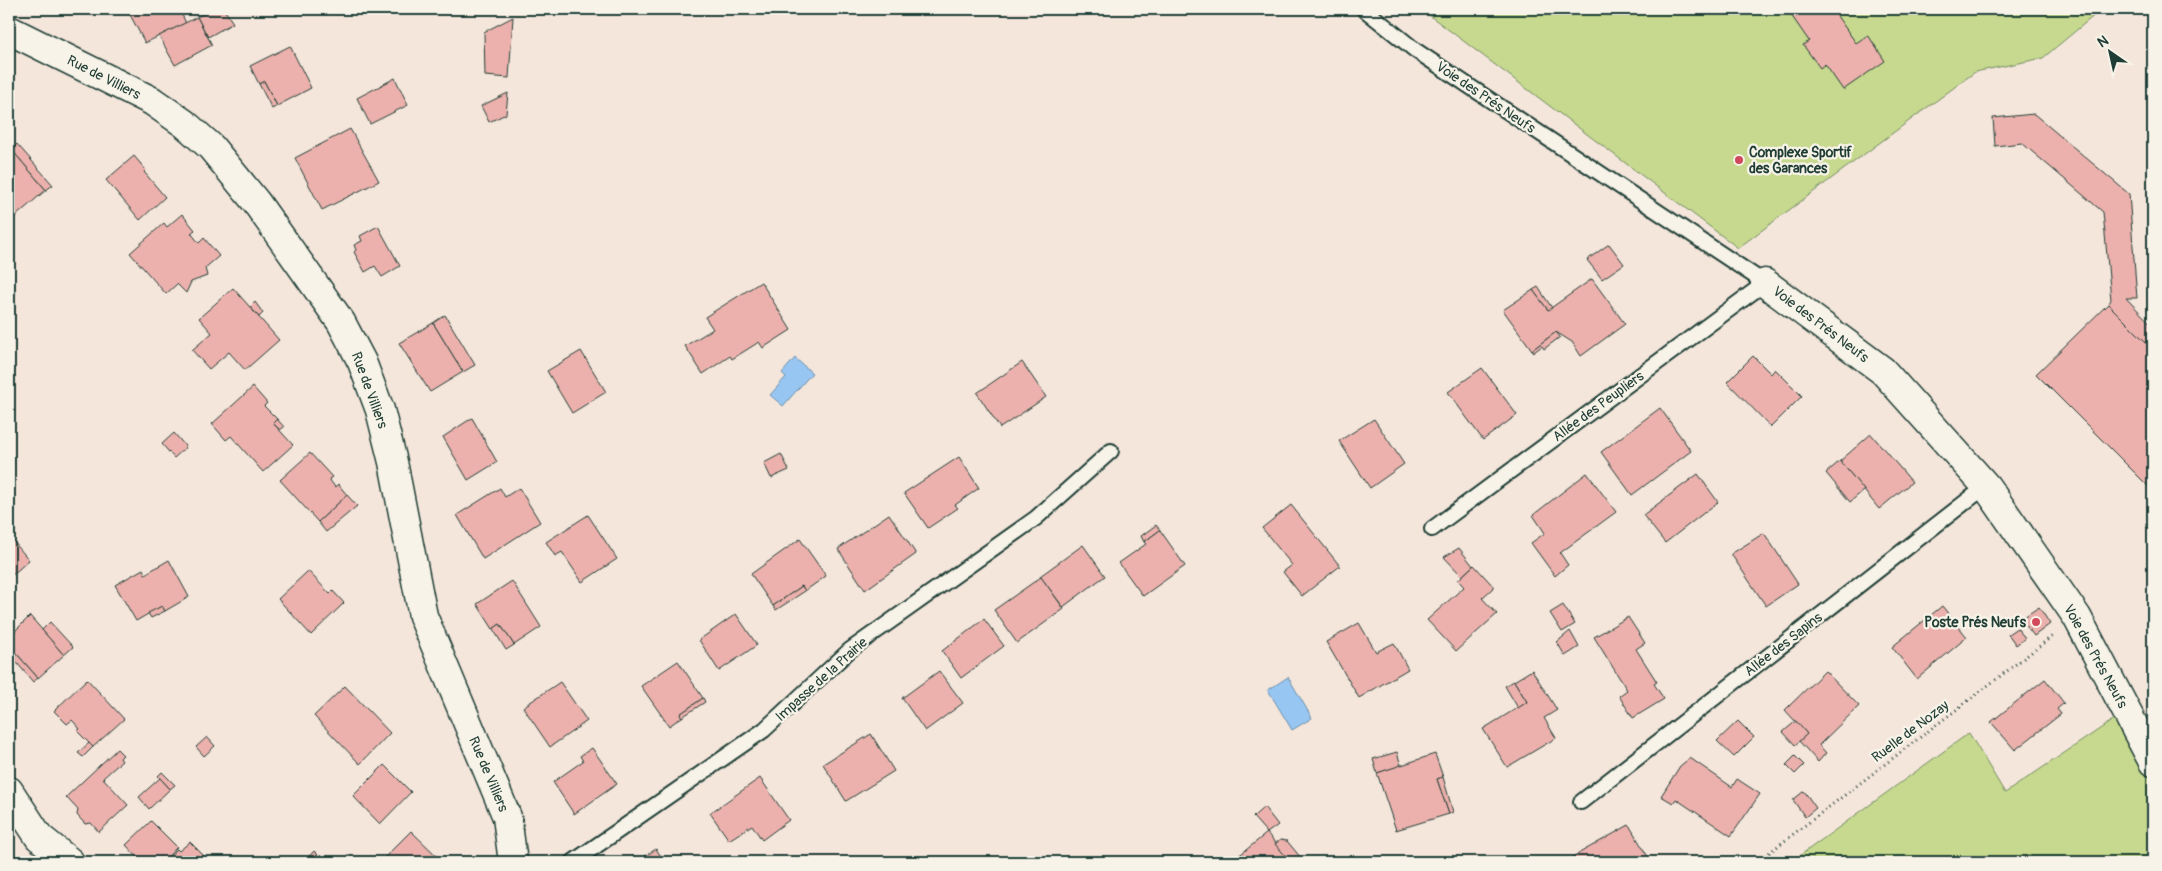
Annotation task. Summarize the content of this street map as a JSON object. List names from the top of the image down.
{
  "streets": {
    "street": ["Rue de Villiers", "Voie des Prés Neufs"],
    "lane": ["Allée des Peupliers", "Allée des Sapins", "Impasse de la Prairie"],
    "path": ["Ruelle de Nozay"]
  },
  "crossings": [
    ["Voie des Prés Neufs", "Allée des Peupliers"],
    ["Voie des Prés Neufs", "Allée des Sapins"],
    ["Voie des Prés Neufs", "Ruelle de Nozay"]
  ],
  "places": ["Complexe Sportif des Garances", "Poste Prés Neufs"],
  "north": "top left"
}
